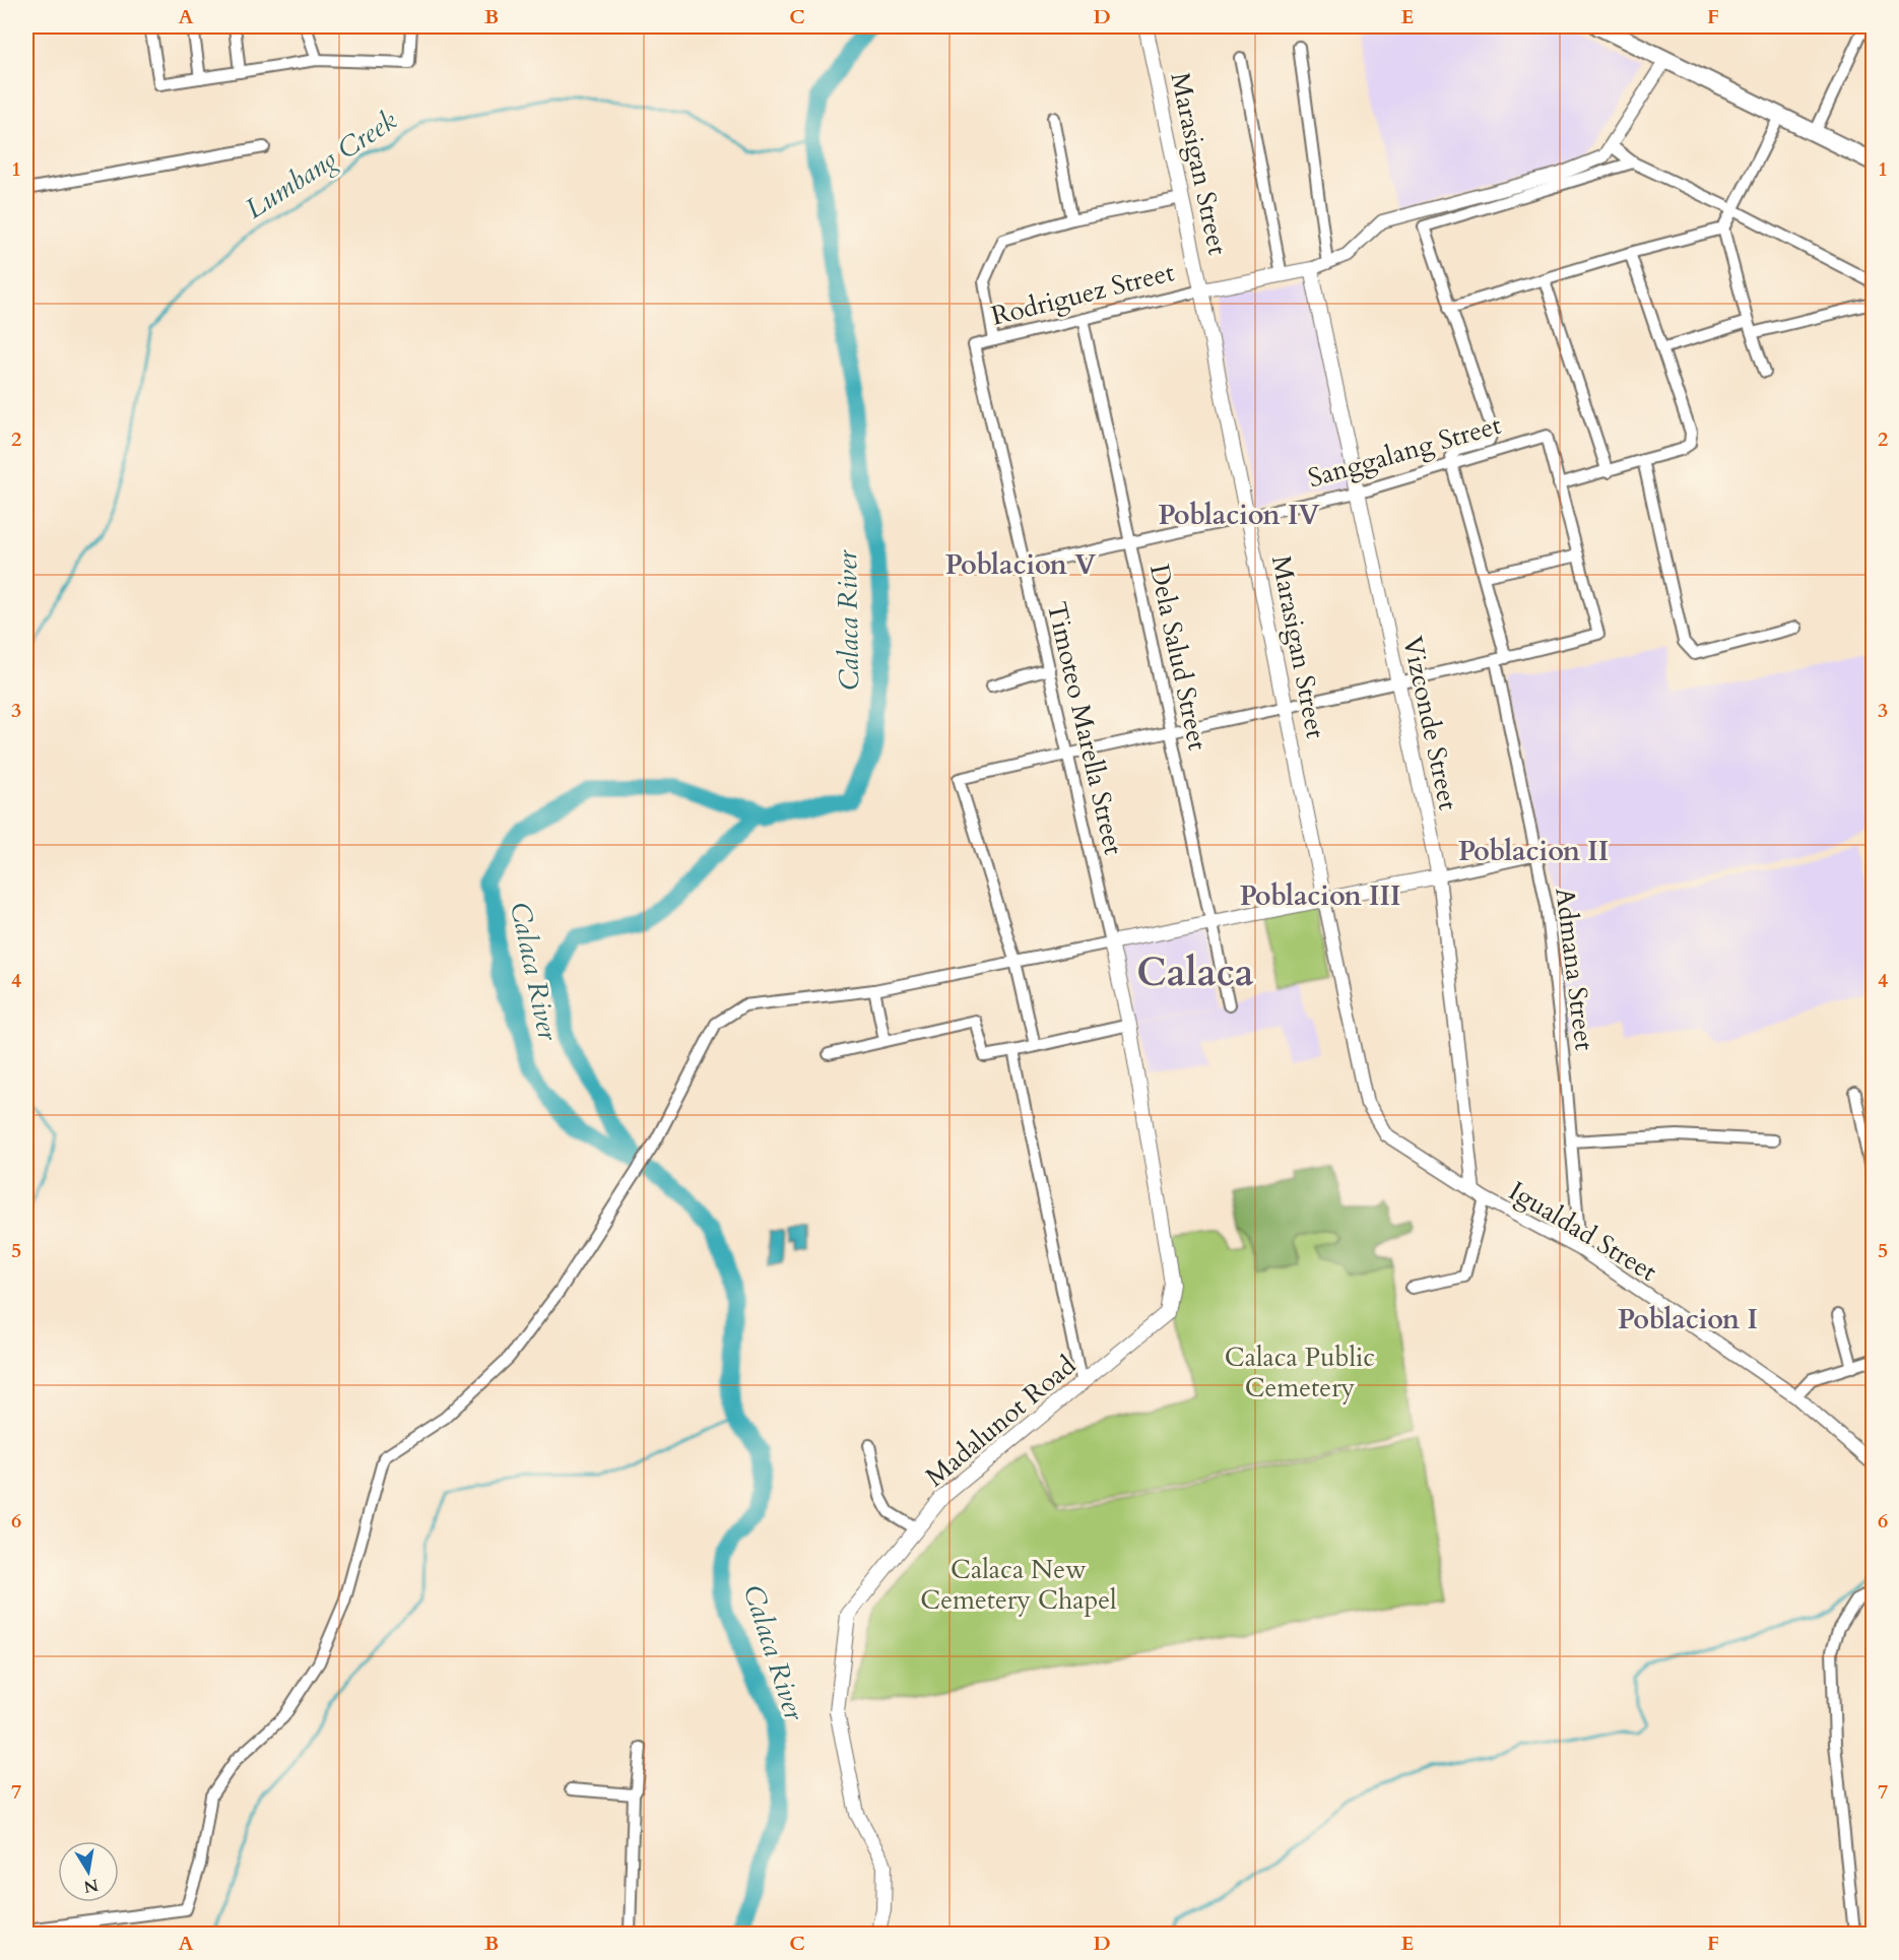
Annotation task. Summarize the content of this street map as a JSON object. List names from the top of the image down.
{
  "streets": {
    "main road": [
      "Marasigan Street",
      "Rodriguez Street",
      "Vizconde Street",
      "Madalunot Road"
    ],
    "street": [
      "Sanggalang Street",
      "Dela Salud Street",
      "Timoteo Marella Street",
      "Admana Street",
      "Igualdad Street"
    ]
  },
  "crossings": [
    ["Marasigan Street", "Rodriguez Street"],
    ["Marasigan Street", "Sanggalang Street"],
    ["Marasigan Street", "Vizconde Street"],
    ["Marasigan Street", "Igualdad Street"],
    ["Rodriguez Street", "Dela Salud Street"],
    ["Rodriguez Street", "Vizconde Street"],
    ["Rodriguez Street", "Timoteo Marella Street"],
    ["Sanggalang Street", "Dela Salud Street"],
    ["Sanggalang Street", "Vizconde Street"],
    ["Sanggalang Street", "Timoteo Marella Street"],
    ["Sanggalang Street", "Admana Street"],
    ["Vizconde Street", "Igualdad Street"],
    ["Timoteo Marella Street", "Madalunot Road"],
    ["Admana Street", "Igualdad Street"]
  ],
  "districts": [
    "Poblacion IV",
    "Poblacion V",
    "Poblacion II",
    "Poblacion III",
    "Calaca",
    "Poblacion I"
  ],
  "water": ["Lumbang Creek", "Calaca River"],
  "parks": ["Calaca Public Cemetery", "Calaca New Cemetery Chapel"],
  "north": "bottom",
  "grid": {
    "columns": [
      "A",
      "B",
      "C",
      "D",
      "E",
      "F"
    ],
    "rows": [
      "1",
      "2",
      "3",
      "4",
      "5",
      "6",
      "7"
    ]
  }
}
